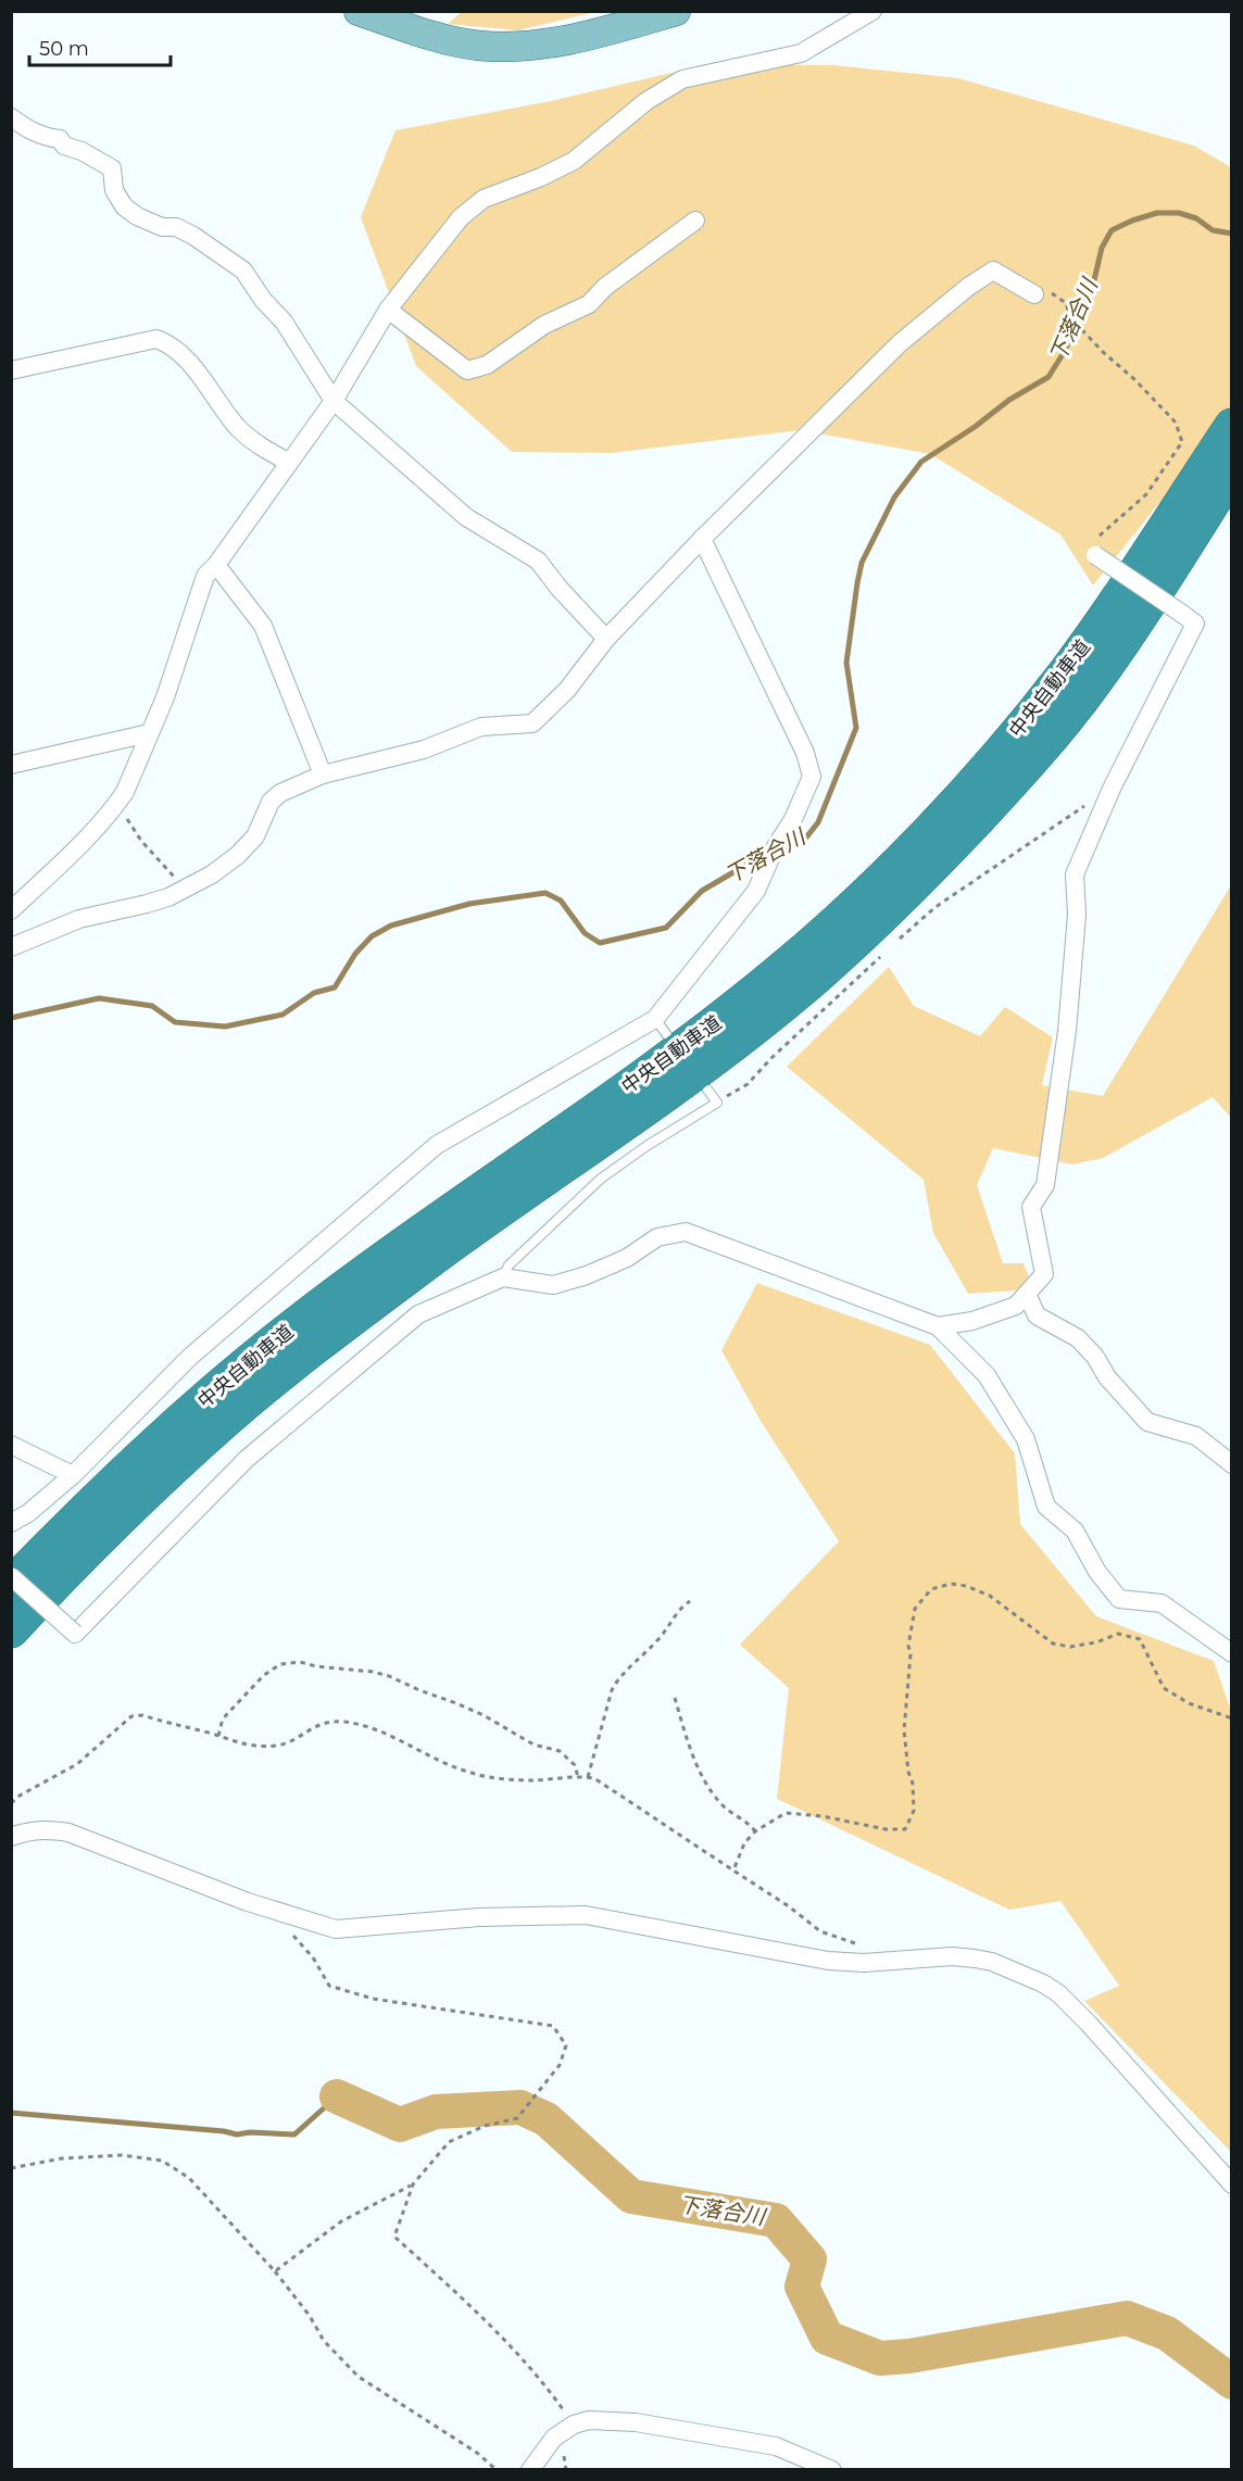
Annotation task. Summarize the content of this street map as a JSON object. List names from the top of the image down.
{
  "streets": {
    "highway": ["中央自動車道"]
  },
  "water": ["下落合川"],
  "scale_bar": "50 m"
}
